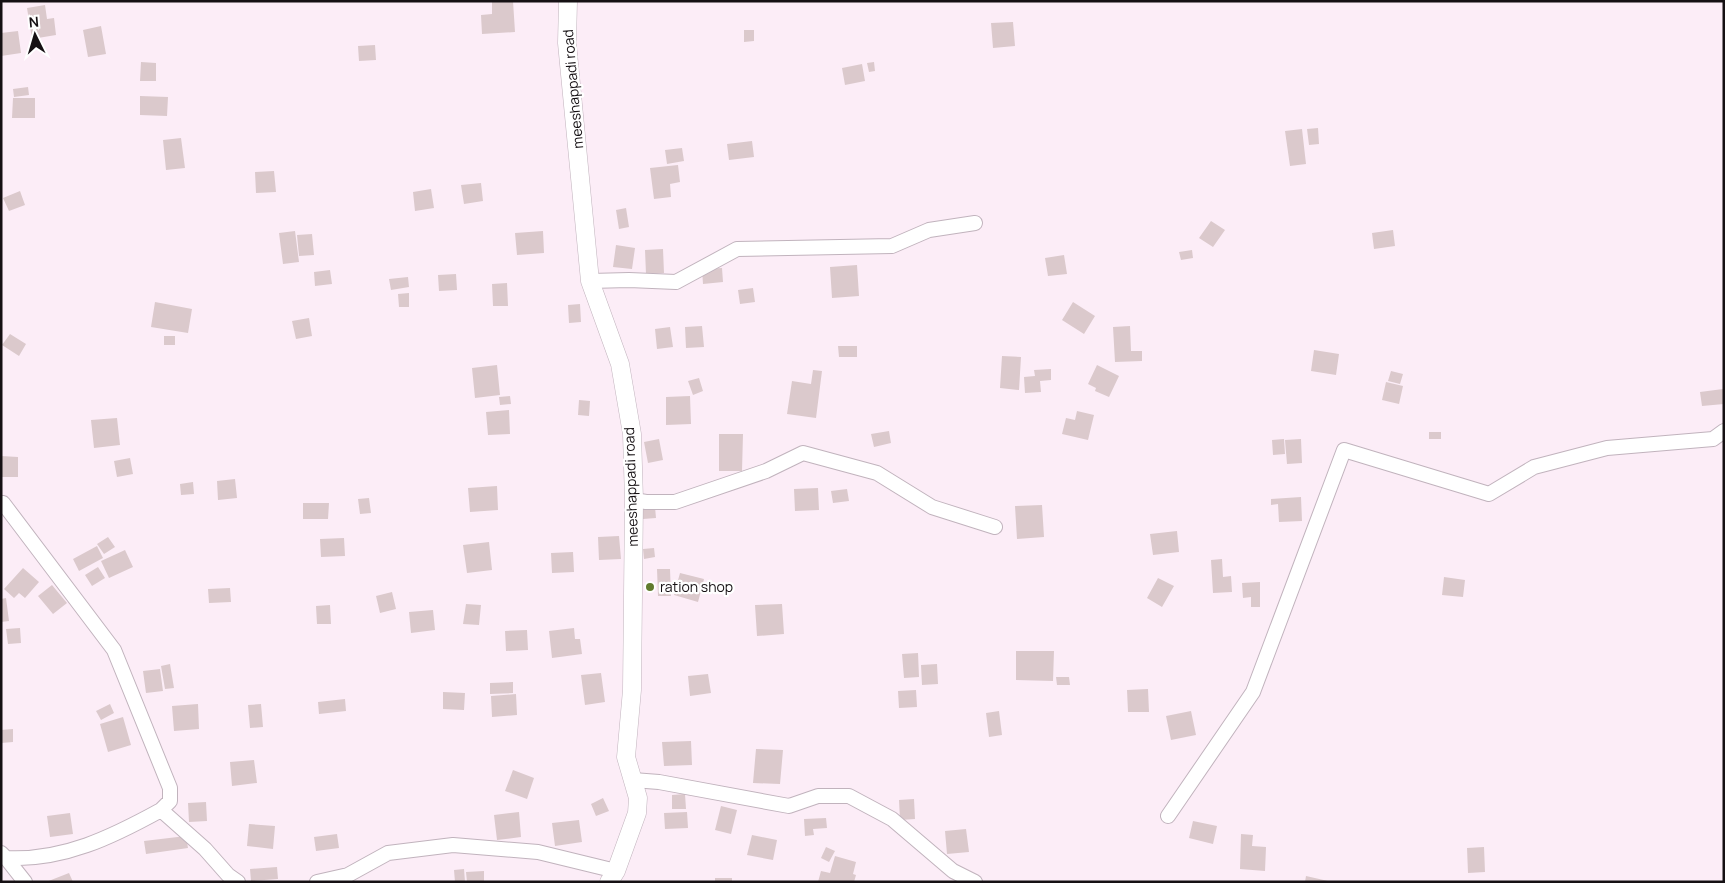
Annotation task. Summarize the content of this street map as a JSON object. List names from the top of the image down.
{
  "streets": {
    "street": ["meeshappadi road"]
  },
  "places": ["ration shop"],
  "north": "top"
}
